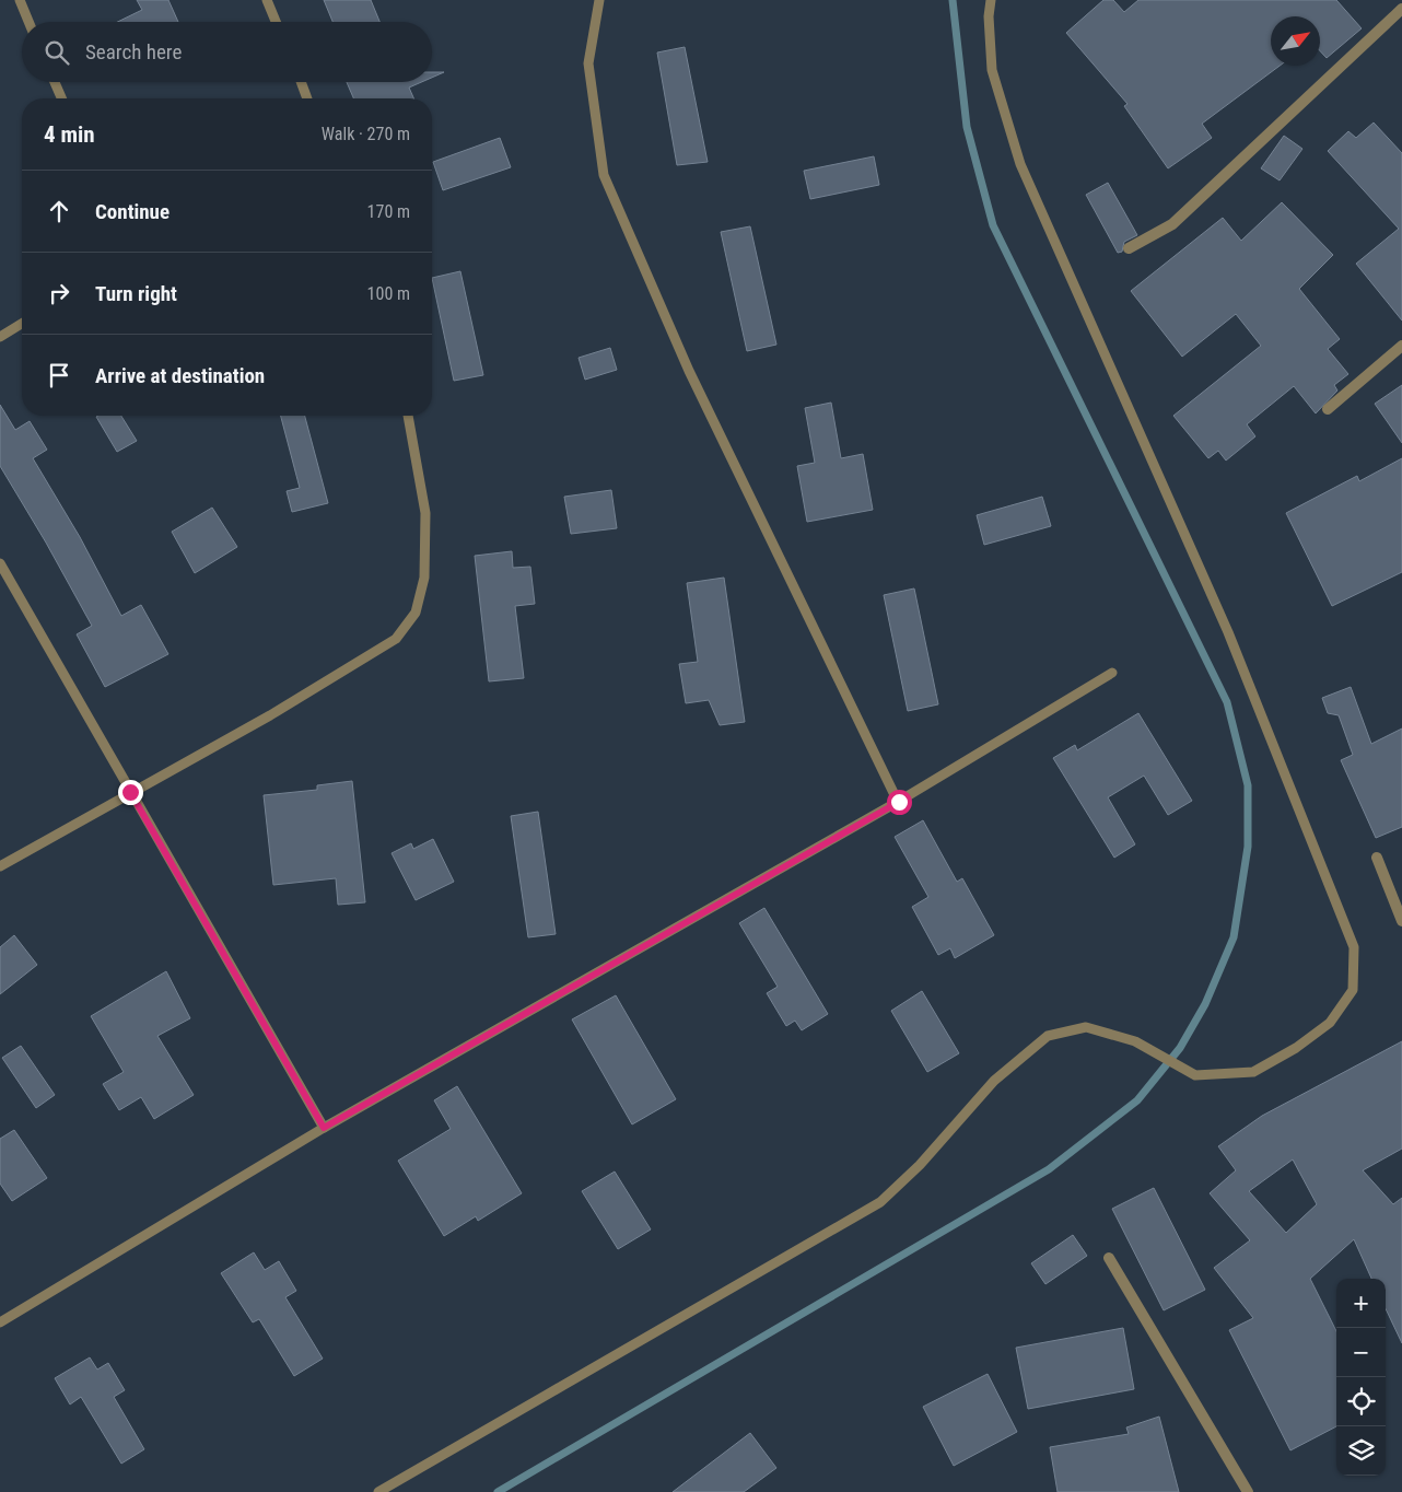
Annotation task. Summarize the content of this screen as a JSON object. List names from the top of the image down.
{
  "north": "top right",
  "page": {
    "search": "Search here",
    "heading": ["4 min", "Walk · 270 m"],
    "list": [
      ["Continue", "170 m"],
      ["Turn right", "100 m"],
      "Arrive at destination"
    ],
    "map_buttons": ["+", "−"]
  }
}
